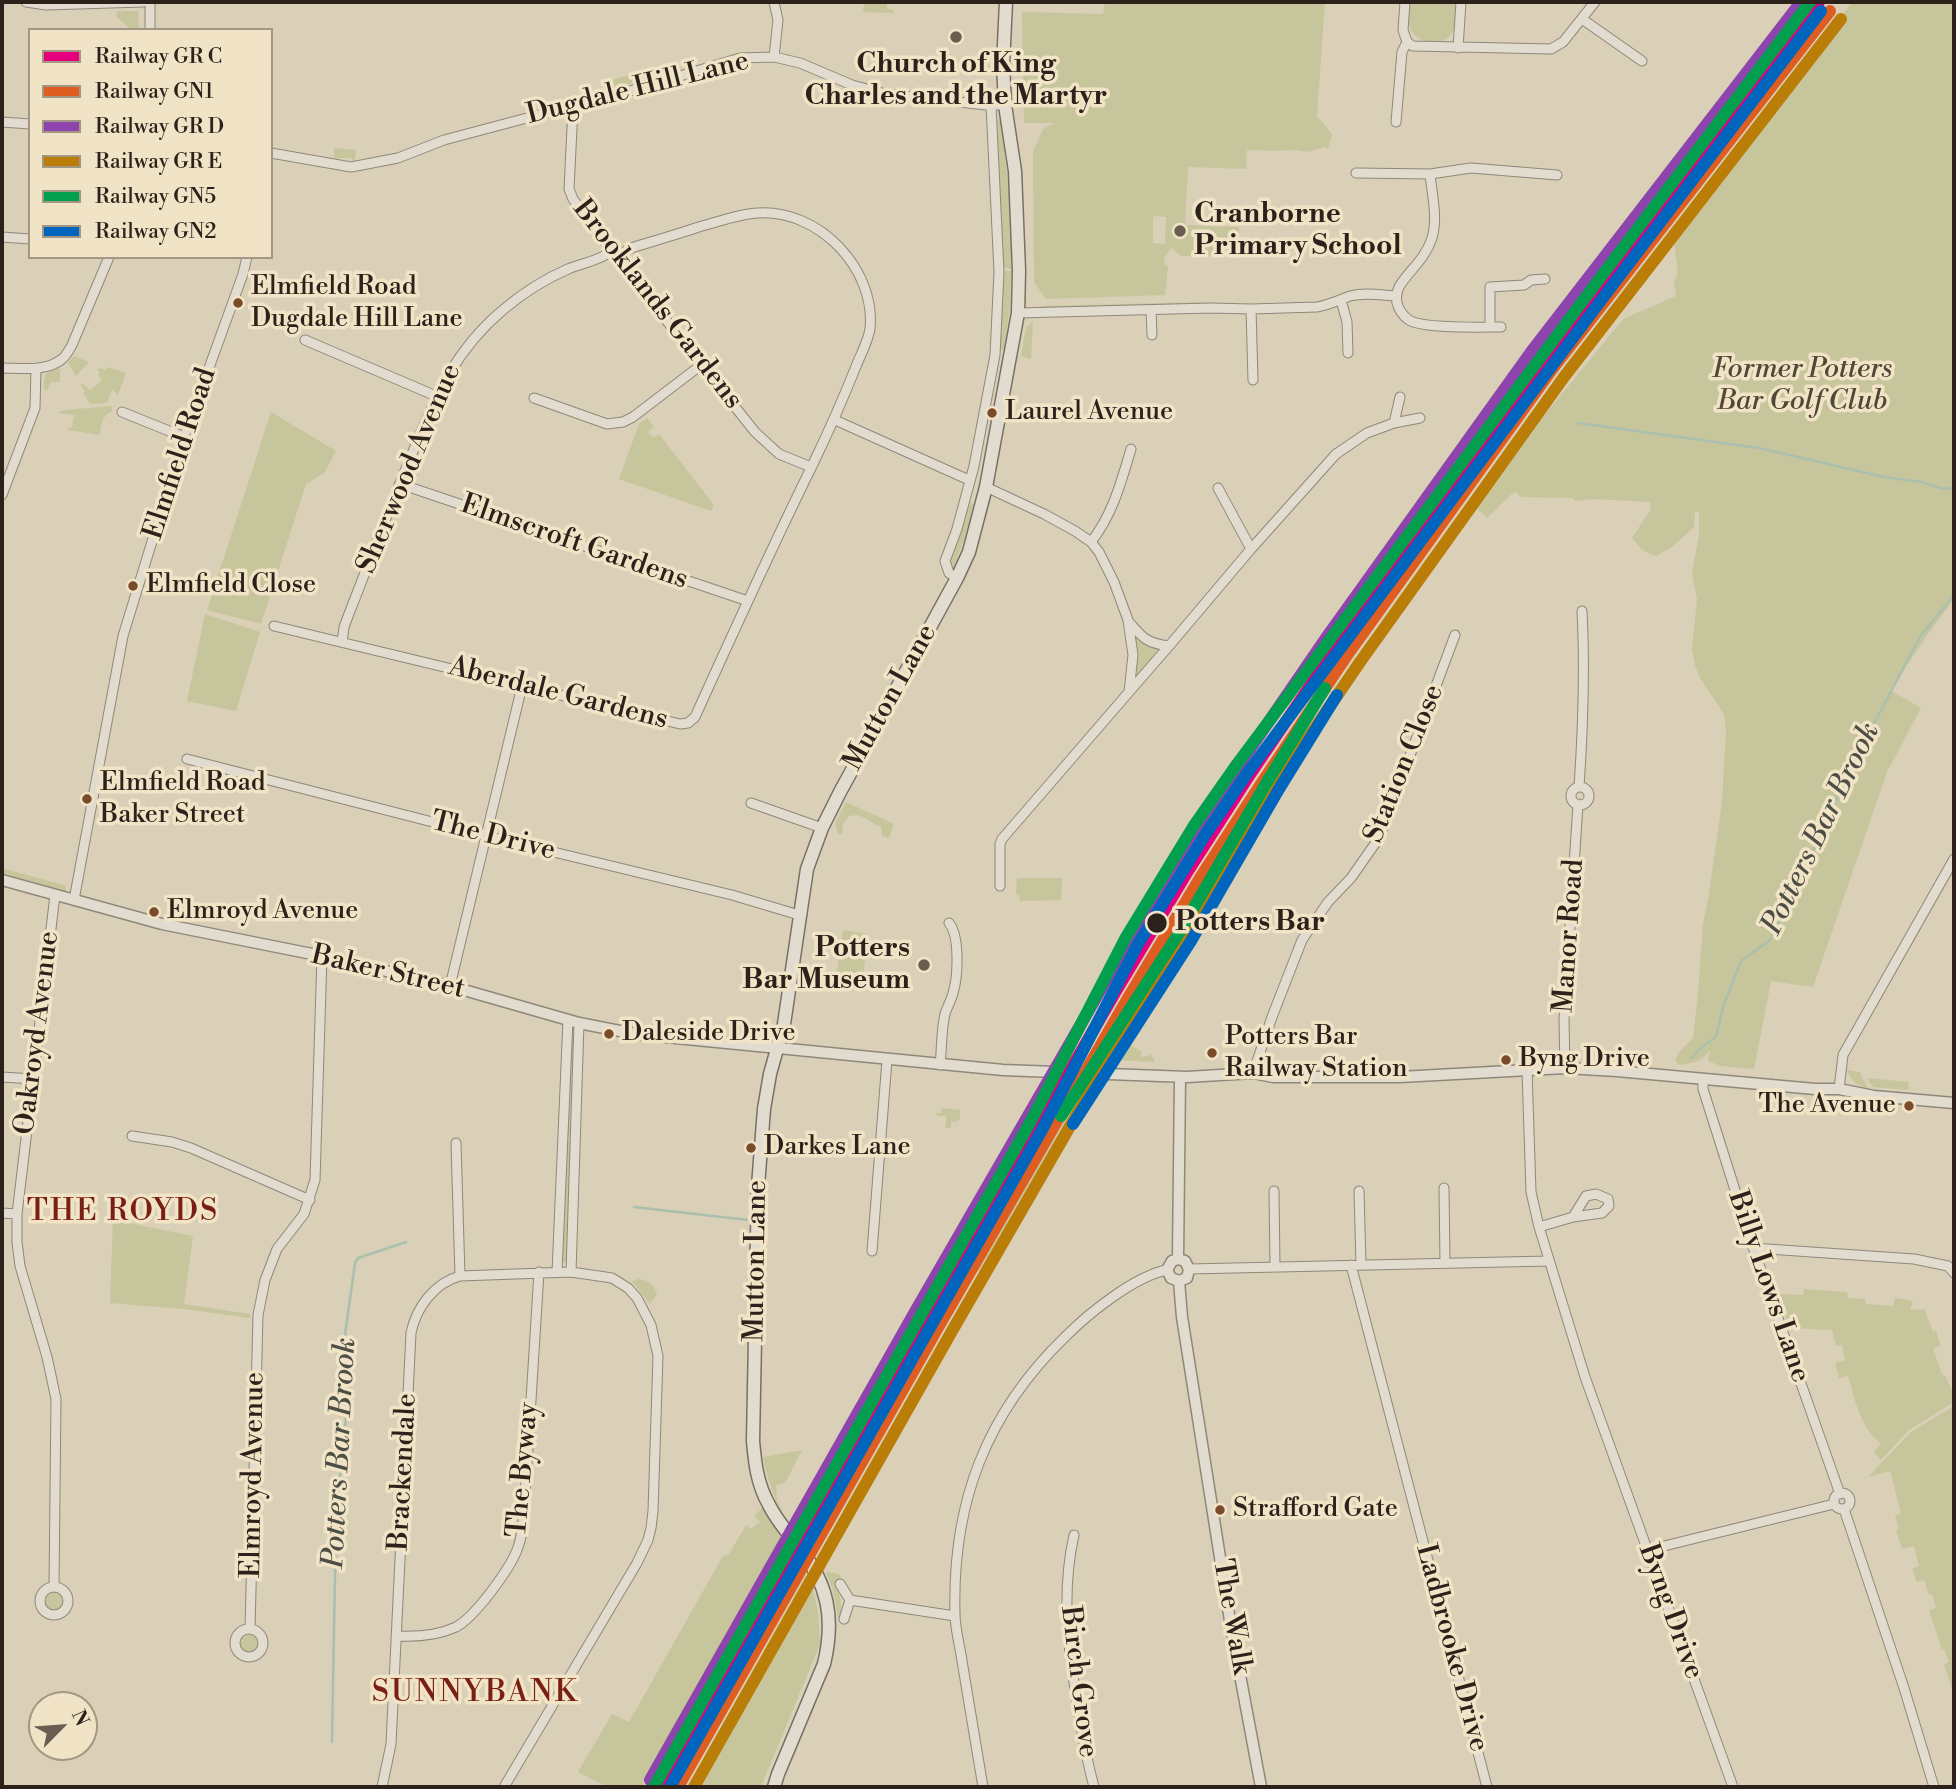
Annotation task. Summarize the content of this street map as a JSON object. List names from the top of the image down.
{
  "streets": {
    "main road": ["Mutton Lane"],
    "street": [
      "Dugdale Hill Lane",
      "Brooklands Gardens",
      "Elmfield Road",
      "Sherwood Avenue",
      "Elmscroft Gardens",
      "Aberdale Gardens",
      "Station Close",
      "The Drive",
      "Manor Road",
      "Baker Street",
      "Oakroyd Avenue",
      "Billy Lows Lane",
      "The Byway",
      "Brackendale",
      "Elmroyd Avenue",
      "Byng Drive",
      "The Walk",
      "Ladbrooke Drive",
      "Birch Grove"
    ]
  },
  "crossings": [
    ["Dugdale Hill Lane", "Brooklands Gardens"],
    ["Dugdale Hill Lane", "Mutton Lane"],
    ["Brooklands Gardens", "Sherwood Avenue"],
    ["Brooklands Gardens", "Aberdale Gardens"],
    ["Elmfield Road", "Baker Street"],
    ["Sherwood Avenue", "Elmscroft Gardens"],
    ["Sherwood Avenue", "Aberdale Gardens"],
    ["Elmscroft Gardens", "Aberdale Gardens"],
    ["Mutton Lane", "The Drive"],
    ["Mutton Lane", "Baker Street"],
    ["Baker Street", "Oakroyd Avenue"],
    ["Baker Street", "Elmroyd Avenue"],
    ["The Byway", "Brackendale"]
  ],
  "districts": ["THE ROYDS", "SUNNYBANK"],
  "water": ["Potters Bar Brook"],
  "parks": ["Former Potters Bar Golf Club"],
  "places": [
    "Church of King Charles and the Martyr",
    "Cranborne Primary School",
    "Elmfield Road Dugdale Hill Lane",
    "Laurel Avenue",
    "Elmfield Close",
    "Elmfield Road Baker Street",
    "Elmroyd Avenue",
    "Potters Bar",
    "Potters Bar Museum",
    "Daleside Drive",
    "Potters Bar Railway Station",
    "Byng Drive",
    "The Avenue",
    "Darkes Lane",
    "Strafford Gate"
  ],
  "lines": ["rail line GN5", "rail line GN1", "rail line GN2"],
  "legend": [
    "Railway GR C",
    "Railway GN1",
    "Railway GR D",
    "Railway GR E",
    "Railway GN5",
    "Railway GN2"
  ],
  "north": "top right"
}
